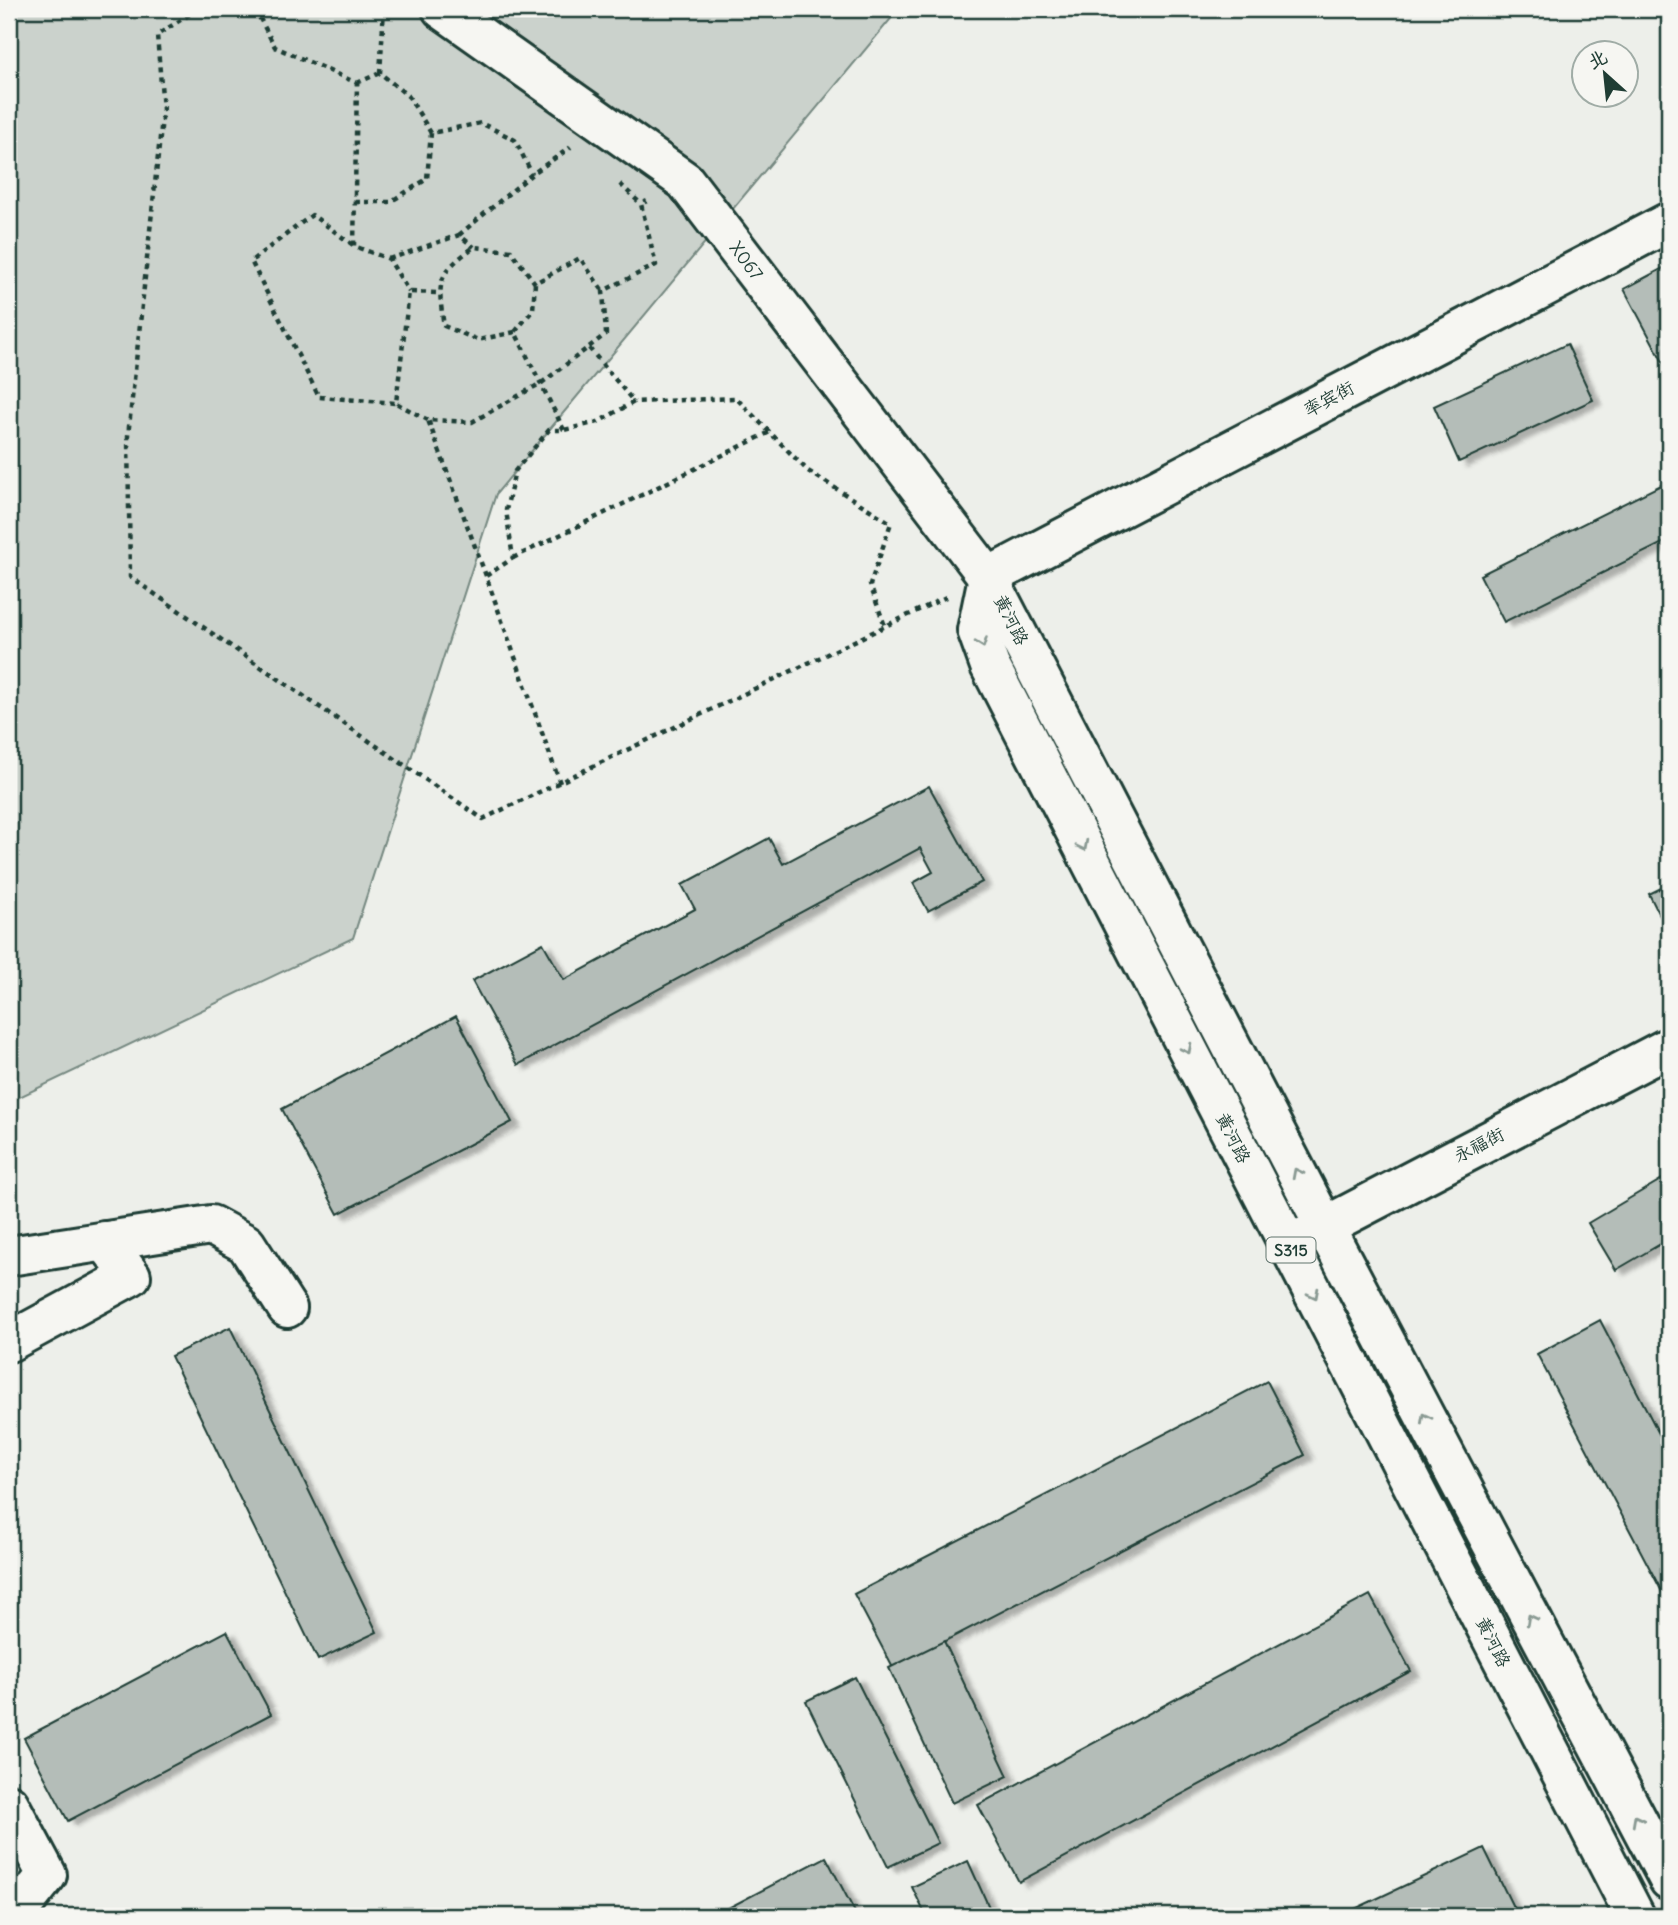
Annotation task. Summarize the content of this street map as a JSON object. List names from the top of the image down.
{
  "streets": {
    "main road": [
      "X067",
      "率宾街",
      "黄河路",
      "永福街",
      "S315"
    ]
  },
  "crossings": [
    ["X067", "率宾街"],
    ["X067", "黄河路"],
    ["率宾街", "黄河路"],
    ["黄河路", "永福街"]
  ],
  "north": "top left"
}
